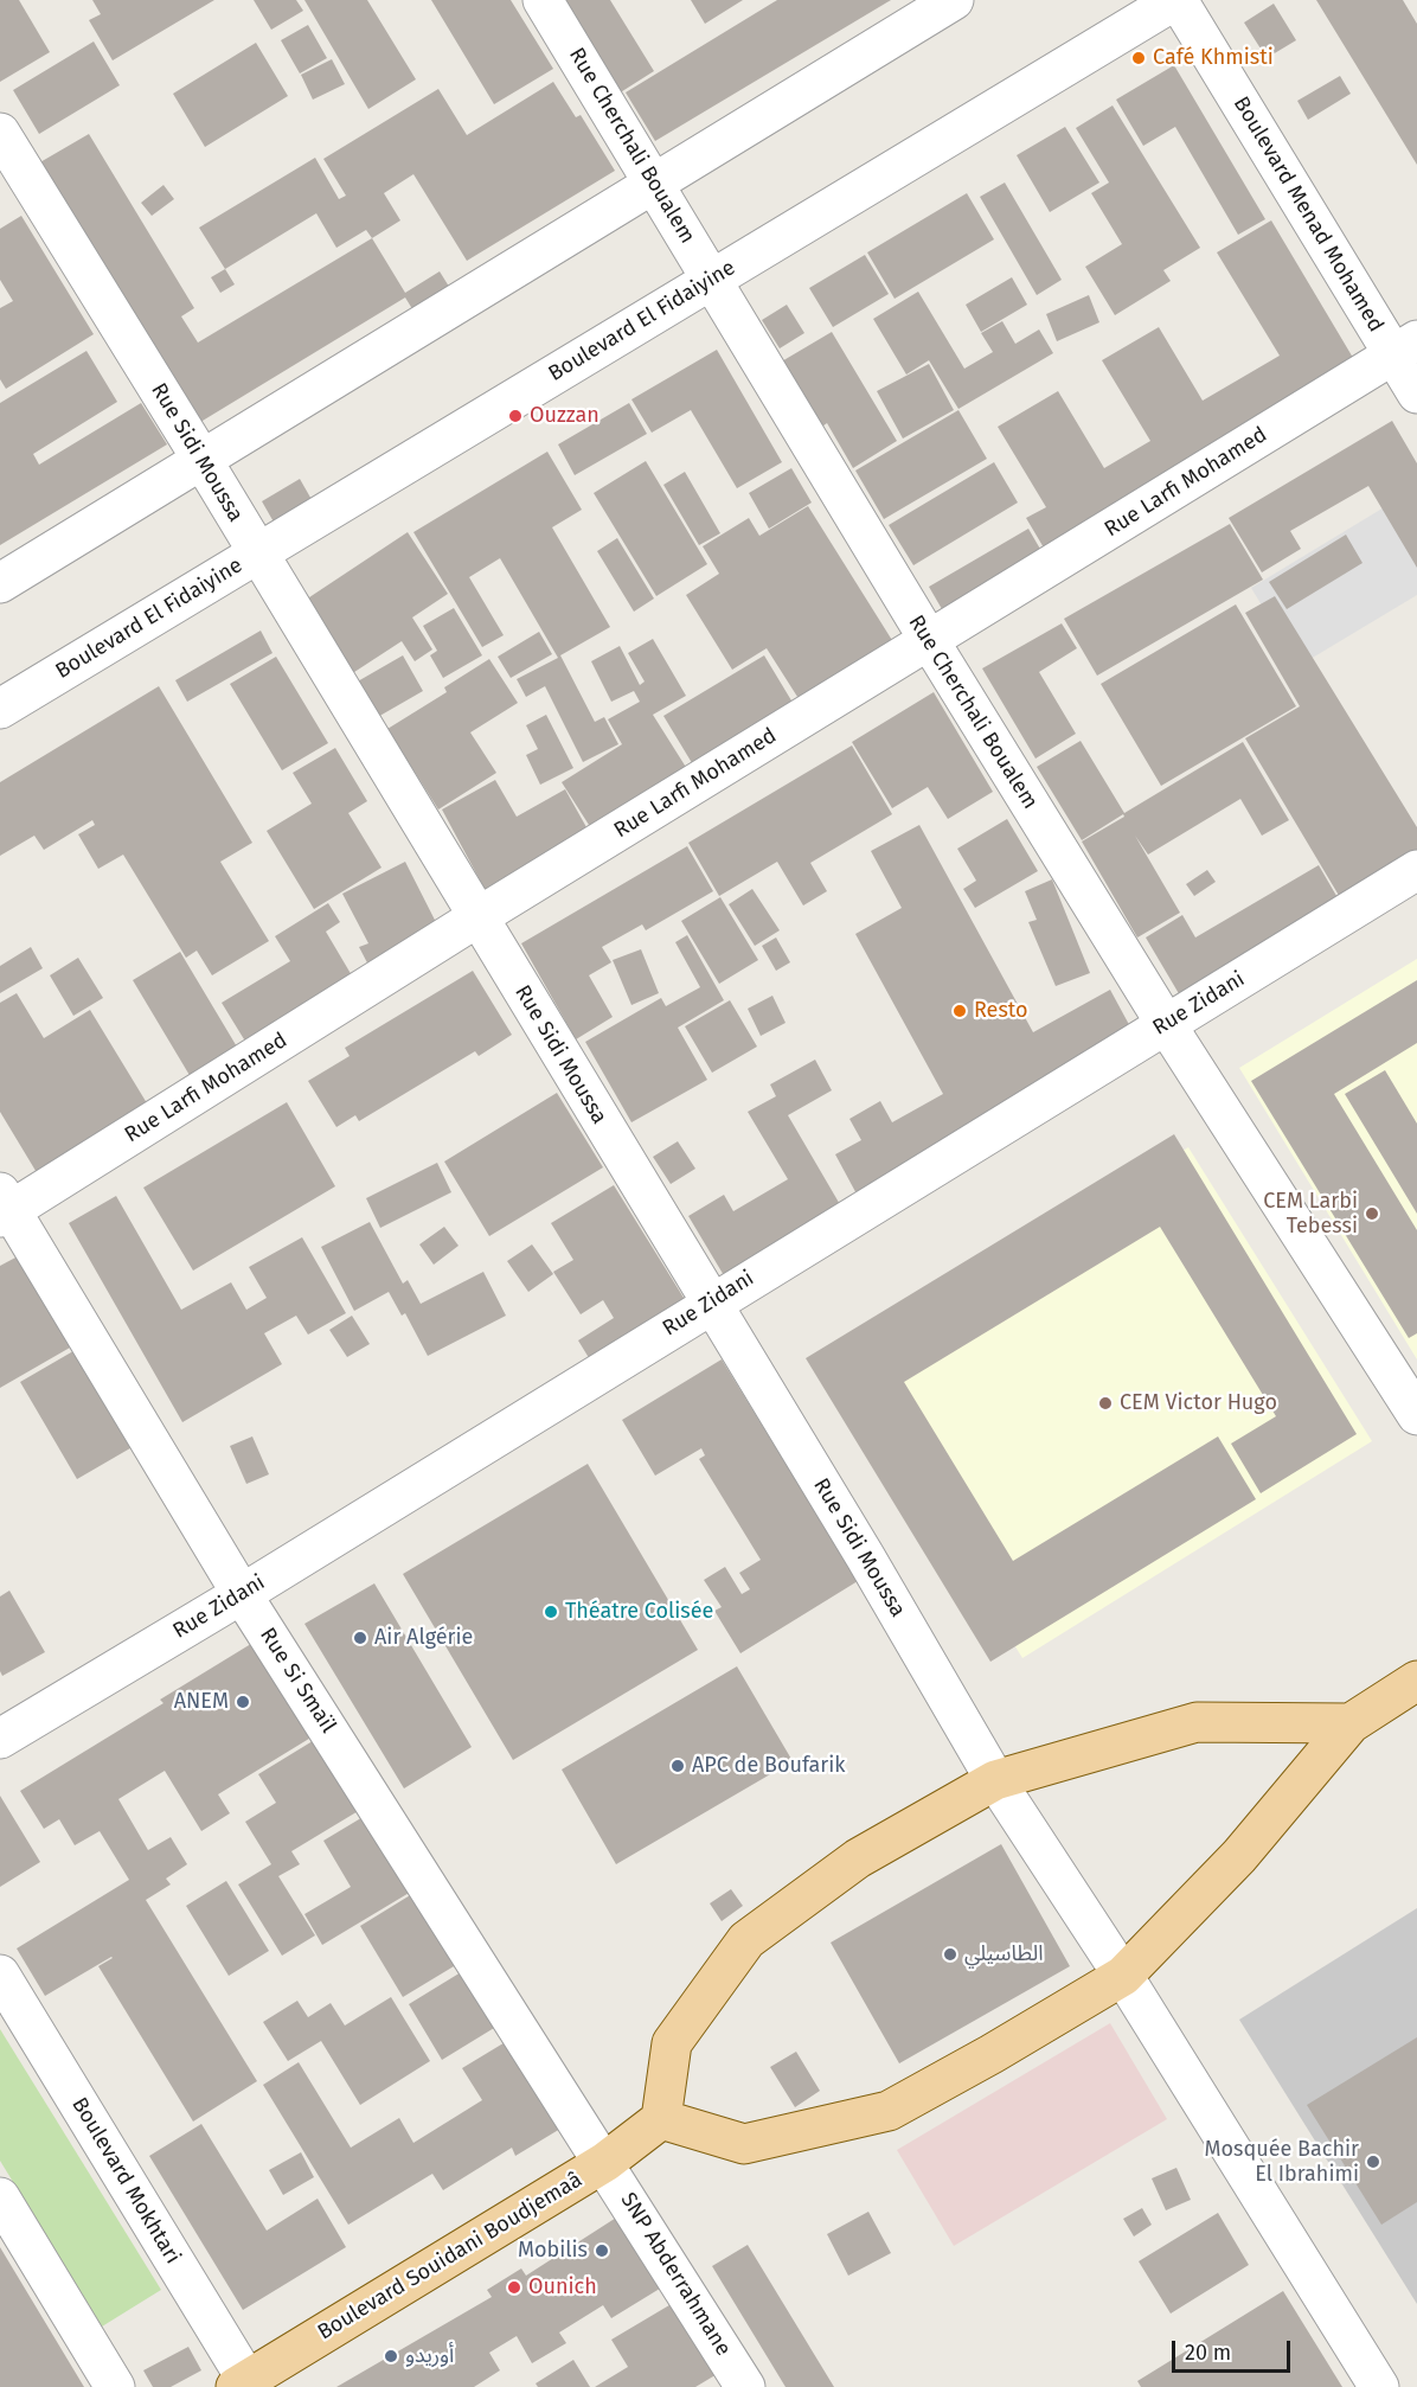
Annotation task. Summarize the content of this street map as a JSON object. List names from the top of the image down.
{
  "streets": {
    "main road": ["Boulevard Souidani Boudjemaâ"],
    "street": [
      "Rue Cherchali Boualem",
      "Boulevard Menad Mohamed",
      "Boulevard El Fidaiyine",
      "Rue Sidi Moussa",
      "Rue Larfi Mohamed",
      "Rue Zidani",
      "Rue Si Smaïl",
      "Boulevard Mokhtari",
      "SNP Abderrahmane"
    ]
  },
  "crossings": [
    ["Rue Cherchali Boualem", "Boulevard El Fidaiyine"],
    ["Rue Cherchali Boualem", "Rue Larfi Mohamed"],
    ["Rue Cherchali Boualem", "Rue Zidani"],
    ["Boulevard Menad Mohamed", "Boulevard El Fidaiyine"],
    ["Boulevard Menad Mohamed", "Rue Larfi Mohamed"],
    ["Boulevard El Fidaiyine", "Rue Sidi Moussa"],
    ["Rue Sidi Moussa", "Rue Larfi Mohamed"],
    ["Rue Sidi Moussa", "Rue Zidani"],
    ["Rue Larfi Mohamed", "Rue Si Smaïl"],
    ["Rue Zidani", "Rue Si Smaïl"],
    ["Rue Si Smaïl", "Boulevard Souidani Boudjemaâ"],
    ["Rue Si Smaïl", "SNP Abderrahmane"],
    ["Boulevard Mokhtari", "Boulevard Souidani Boudjemaâ"],
    ["Boulevard Souidani Boudjemaâ", "SNP Abderrahmane"]
  ],
  "places": [
    "Café Khmisti",
    "Ouzzan",
    "Resto",
    "CEM Larbi Tebessi",
    "CEM Victor Hugo",
    "Théatre Colisée",
    "Air Algérie",
    "ANEM",
    "APC de Boufarik",
    "الطاسيلي",
    "Mosquée Bachir El Ibrahimi",
    "Mobilis",
    "Ounich",
    "أوريدو"
  ],
  "scale_bar": "20 m"
}
